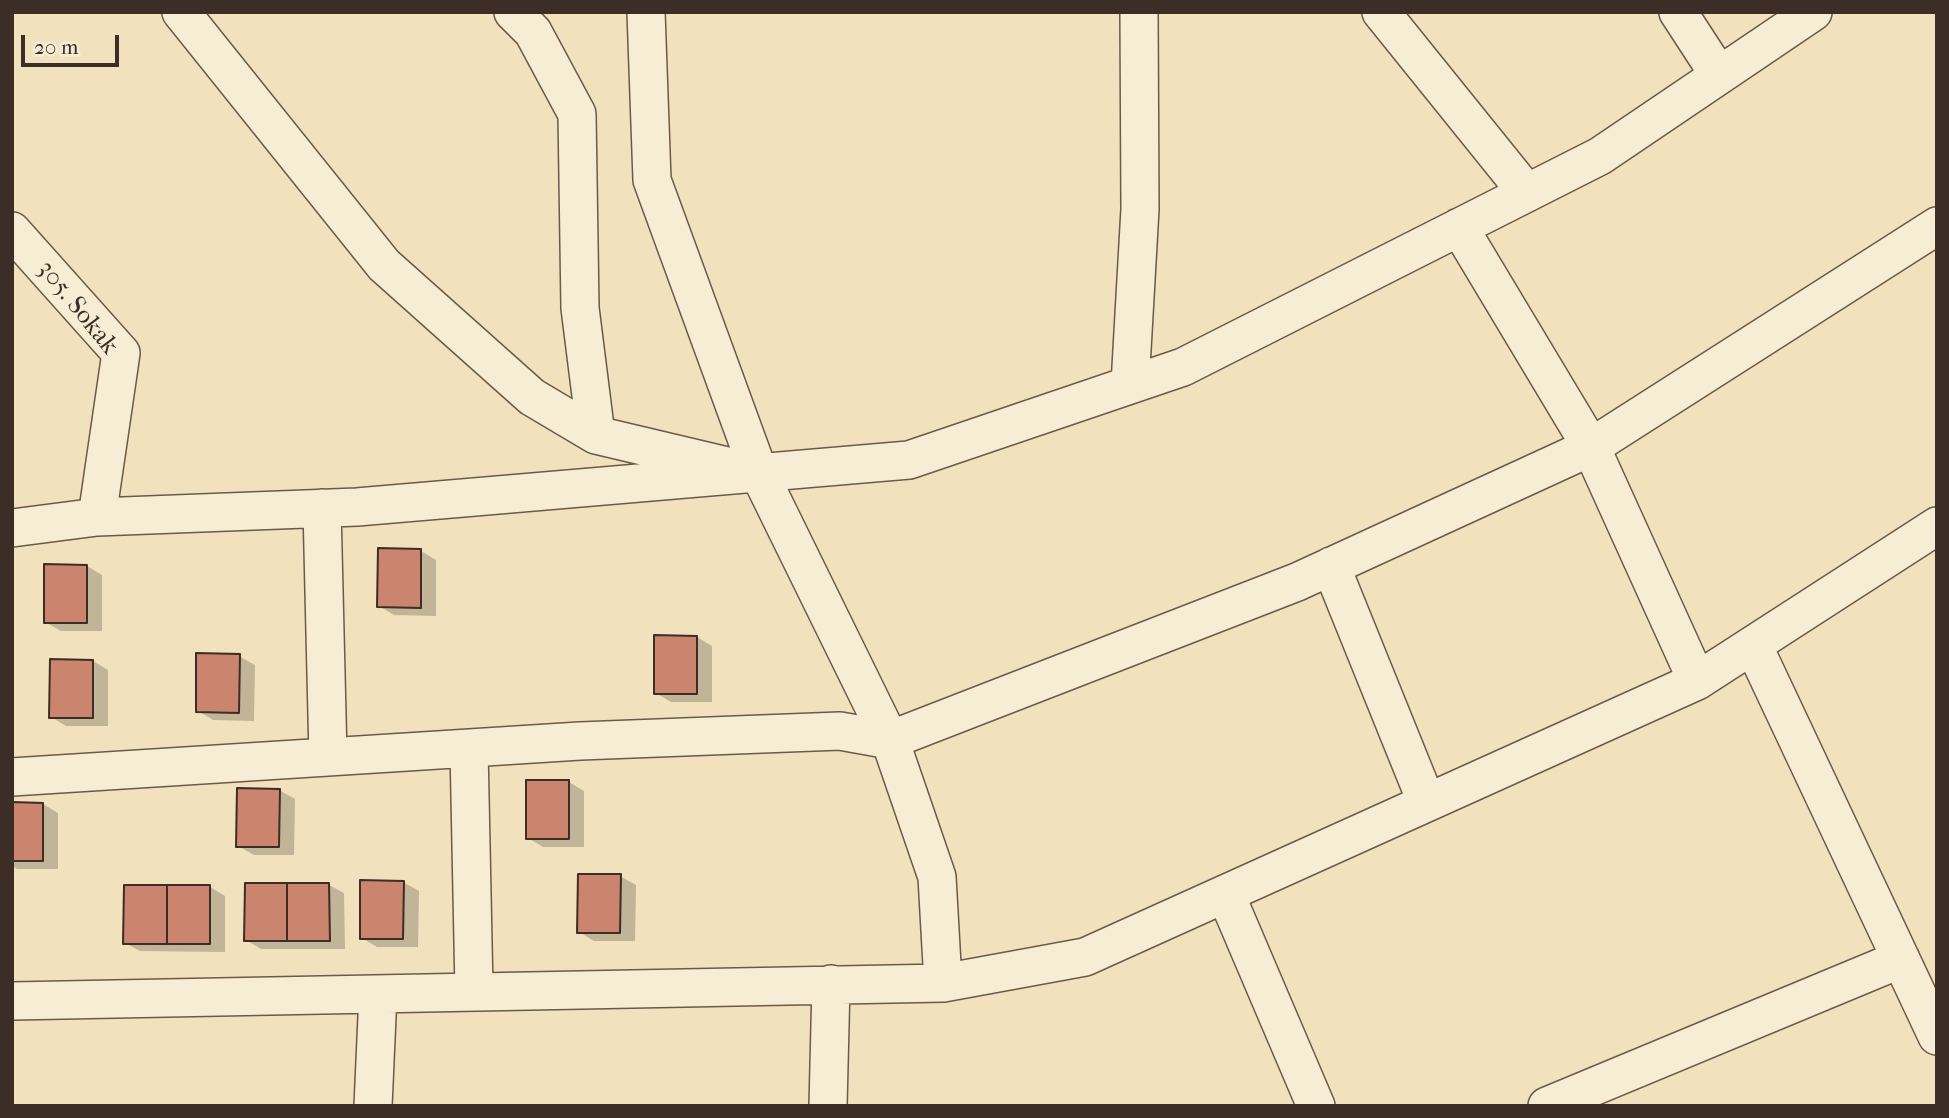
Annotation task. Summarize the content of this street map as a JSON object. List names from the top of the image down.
{
  "streets": {
    "street": ["305. Sokak"]
  },
  "scale_bar": "20 m"
}
